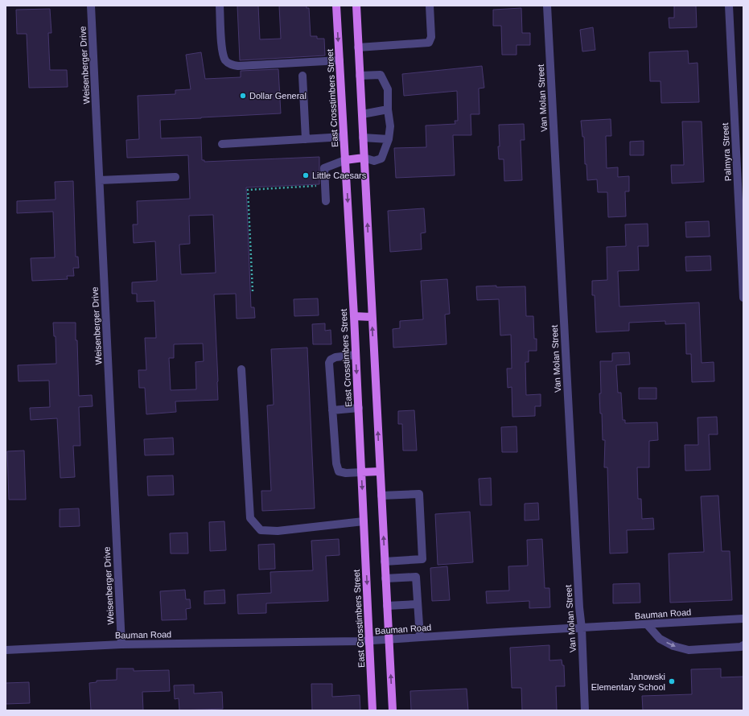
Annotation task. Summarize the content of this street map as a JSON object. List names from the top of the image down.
{
  "streets": {
    "main road": ["East Crosstimbers Street"],
    "street": [
      "Weisenberger Drive",
      "Van Molan Street",
      "Palmyra Street",
      "Bauman Road"
    ]
  },
  "crossings": [
    ["Weisenberger Drive", "Bauman Road"],
    ["East Crosstimbers Street", "Bauman Road"],
    ["Van Molan Street", "Bauman Road"]
  ],
  "places": ["Dollar General", "Little Caesars", "Janowski Elementary School"]
}
